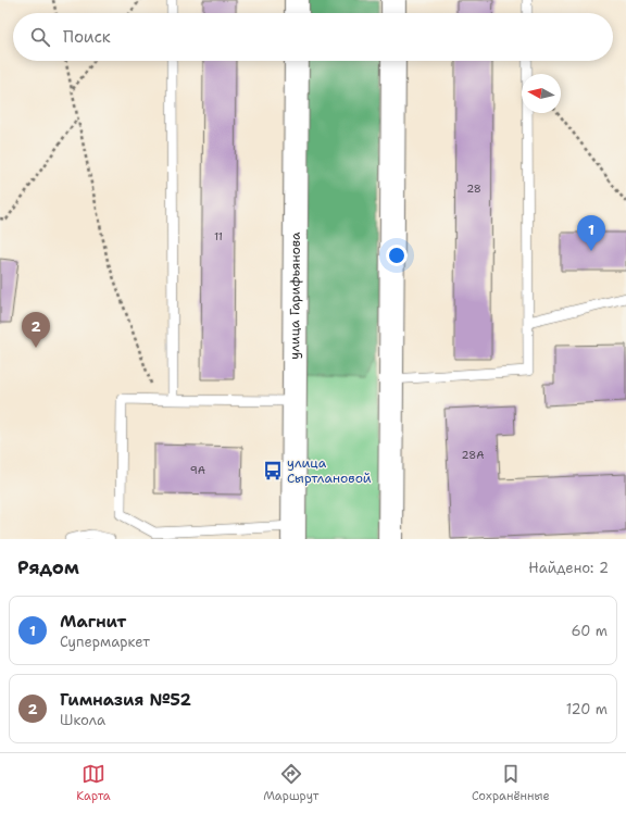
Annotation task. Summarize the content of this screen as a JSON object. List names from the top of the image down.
{
  "streets": {
    "street": ["улица Гарифьянова"]
  },
  "places": {
    "bus stop": ["улица Сыртлановой"]
  },
  "house_numbers": [
    "28",
    "11",
    "28А",
    "9А"
  ],
  "north": "left",
  "page": {
    "search": "Поиск",
    "pins": ["1", "2"],
    "heading": ["Рядом", "Найдено: 2"],
    "list": [
      {
        "mark": "1",
        "name": "Магнит",
        "note": "Супермаркет",
        "value": "60 m"
      },
      {
        "mark": "2",
        "name": "Гимназия №52",
        "note": "Школа",
        "value": "120 m"
      }
    ],
    "nav": ["Карта", "Маршрут", "Сохранённые"]
  }
}
